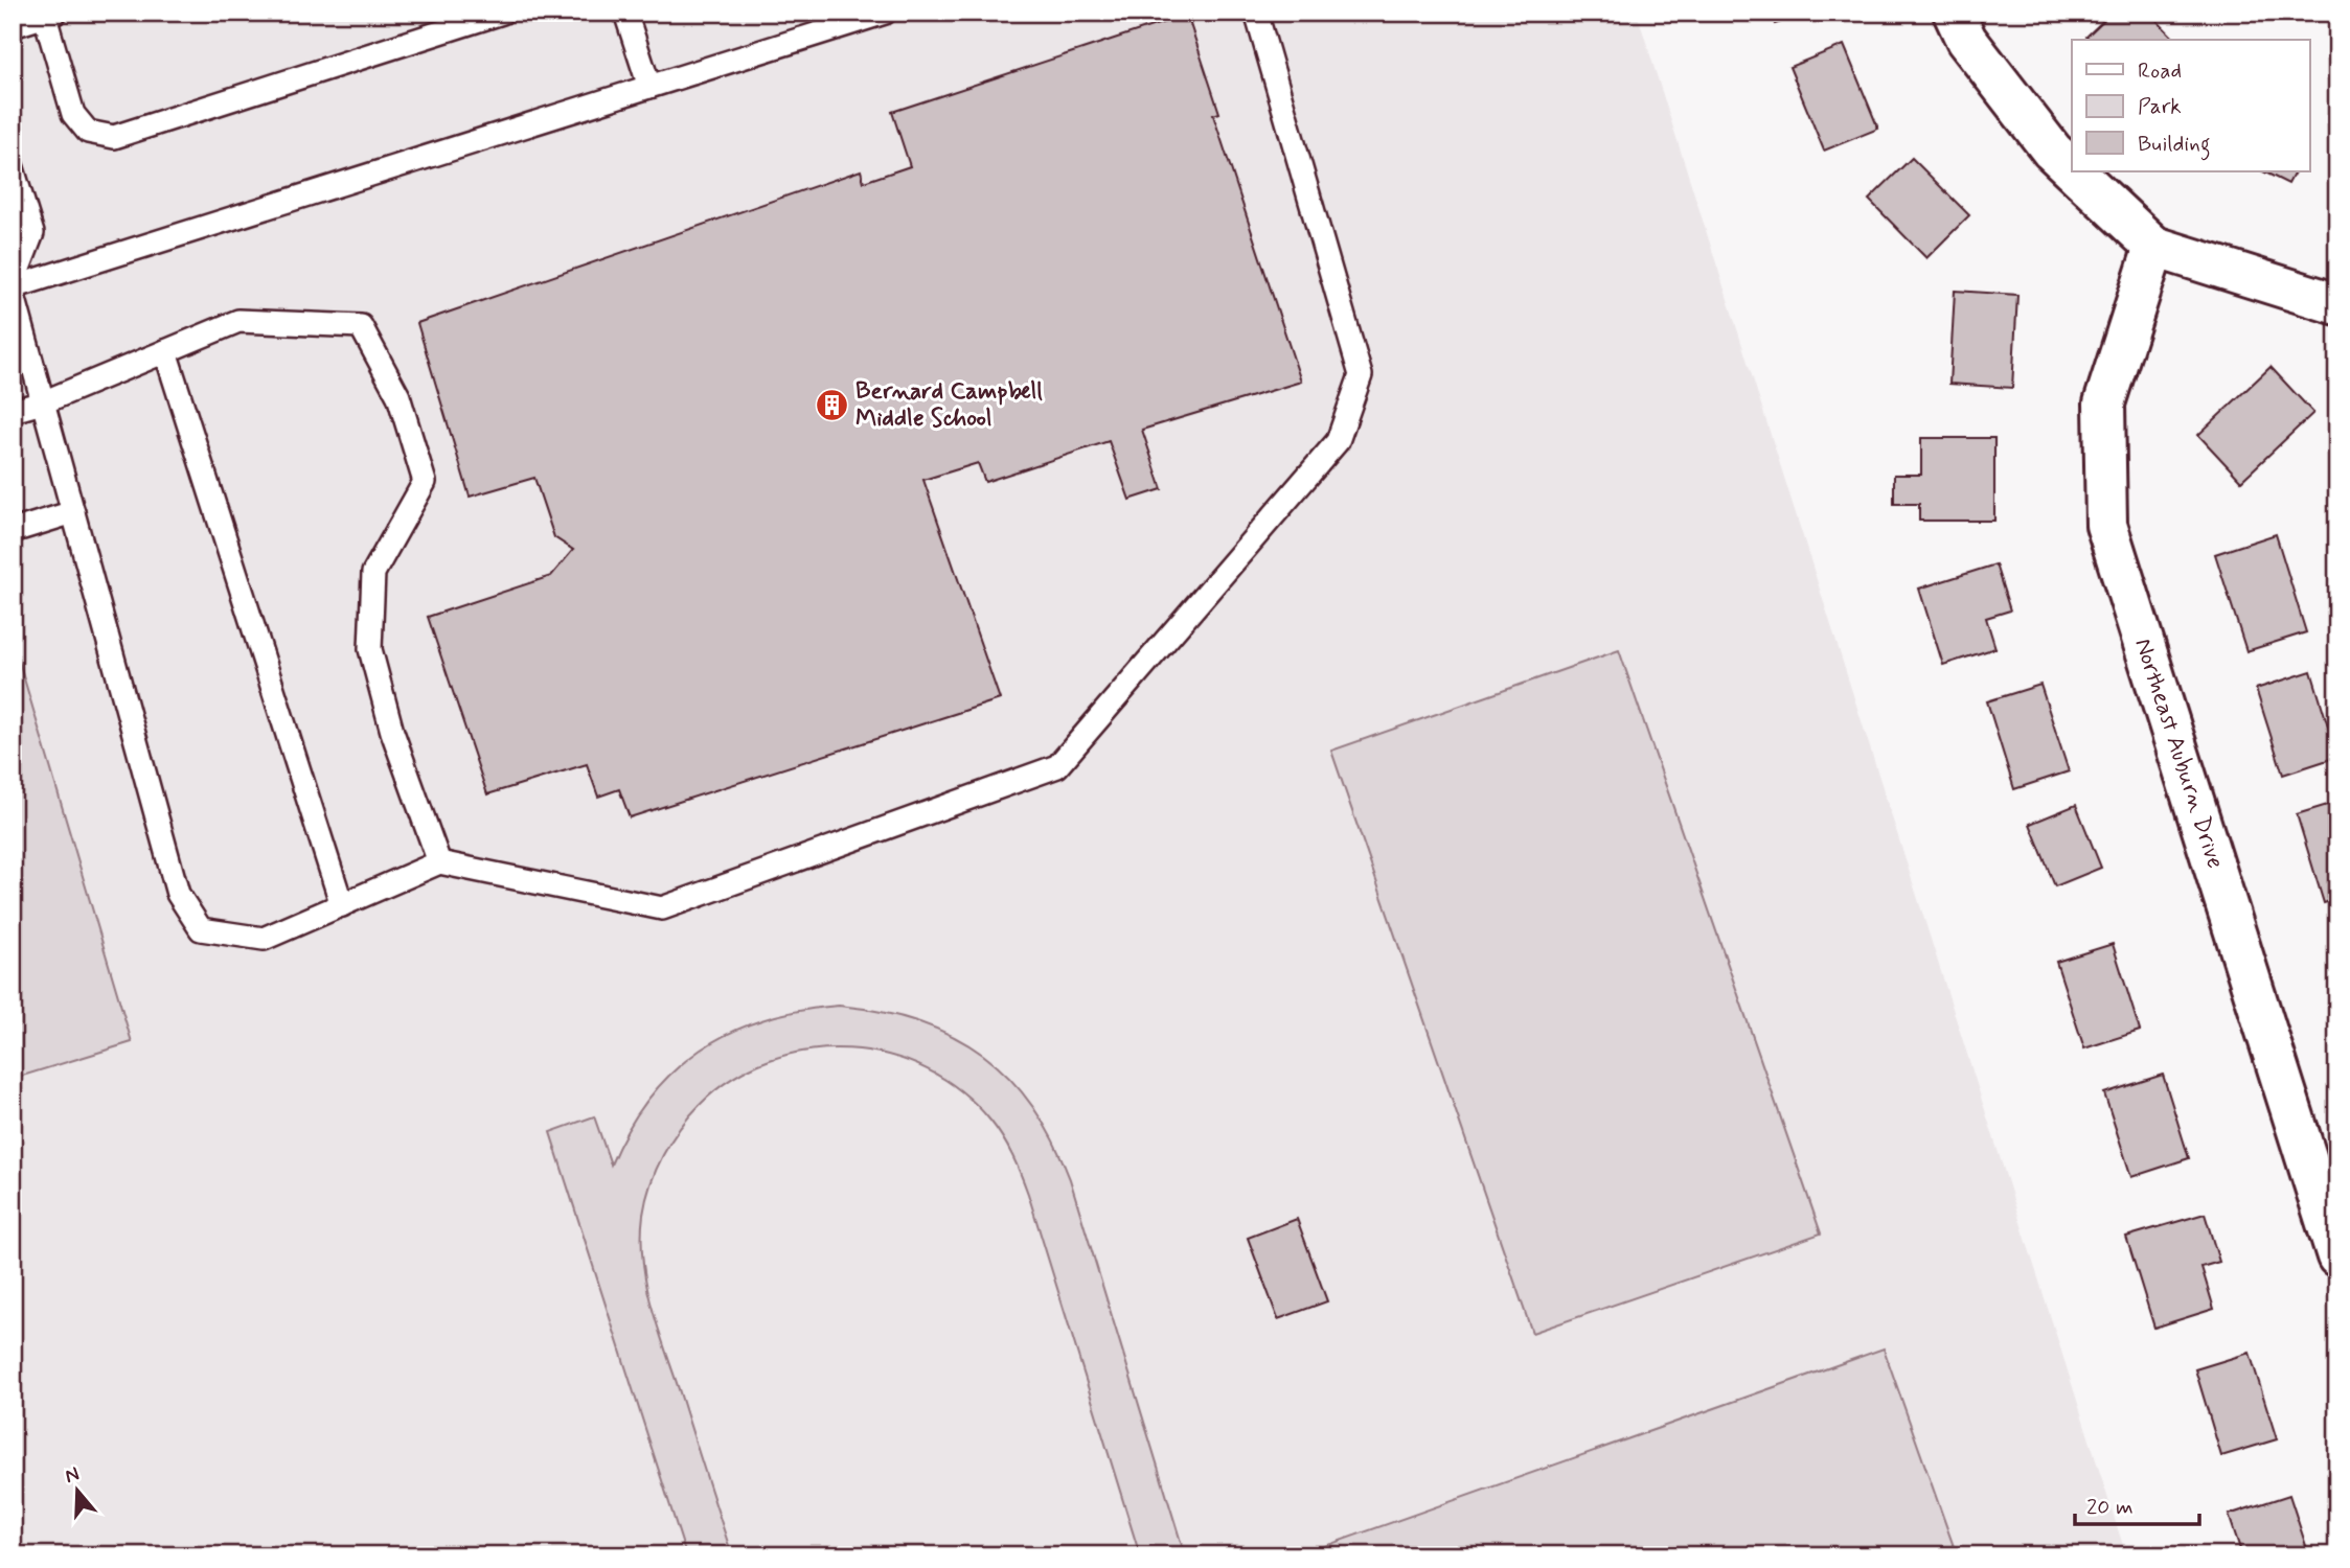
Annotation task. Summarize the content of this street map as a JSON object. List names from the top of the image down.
{
  "streets": {
    "street": ["Northeast Auburn Drive"]
  },
  "places": {
    "building": ["Bernard Campbell Middle School"]
  },
  "legend": ["Road", "Park", "Building"],
  "scale_bar": "20 m",
  "north": "top"
}
